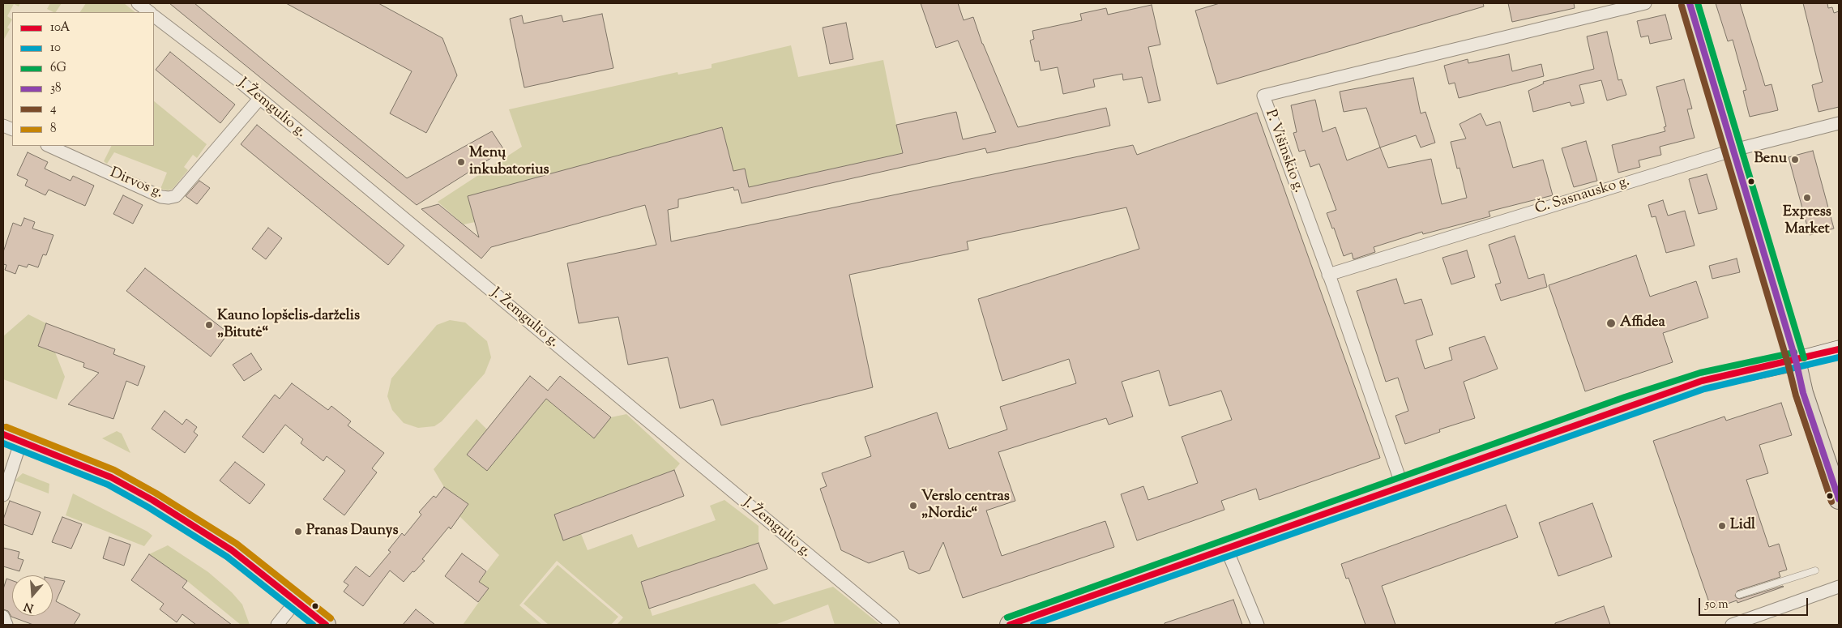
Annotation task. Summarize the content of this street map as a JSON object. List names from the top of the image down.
{
  "streets": {
    "street": [
      "J. Žemgulio g.",
      "P. Višinskio g.",
      "Dirvos g.",
      "Č. Sasnausko g."
    ]
  },
  "crossings": [
    ["J. Žemgulio g.", "Dirvos g."],
    ["P. Višinskio g.", "Č. Sasnausko g."]
  ],
  "places": [
    "Benu",
    "Menų inkubatorius",
    "Express Market",
    "Affidea",
    "Kauno lopšelis-darželis „Bitutė“",
    "Verslo centras „Nordic“",
    "Lidl",
    "Pranas Daunys"
  ],
  "lines": [
    "transit line 6G",
    "transit line 38",
    "transit line 4",
    "transit line 10A",
    "transit line 10",
    "transit line 8"
  ],
  "legend": [
    "10A",
    "10",
    "6G",
    "38",
    "4",
    "8"
  ],
  "scale_bar": "50 m",
  "north": "bottom"
}
